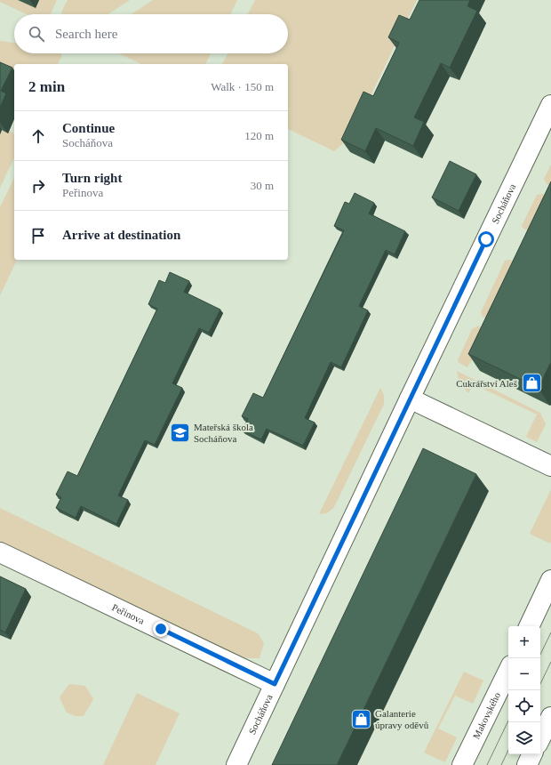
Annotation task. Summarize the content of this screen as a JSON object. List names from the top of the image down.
{
  "streets": {
    "street": ["Socháňova", "Peřinova", "Makovského"]
  },
  "crossings": [
    ["Socháňova", "Peřinova"]
  ],
  "places": {
    "shop": ["Cukrářství Aleš", "Galanterie úpravy oděvů"],
    "school or university": ["Mateřská škola Socháňova"]
  },
  "page": {
    "search": "Search here",
    "heading": ["2 min", "Walk · 150 m"],
    "list": [
      ["Continue", "Socháňova", "120 m"],
      ["Turn right", "Peřinova", "30 m"],
      "Arrive at destination"
    ],
    "map_buttons": ["+", "−"]
  }
}
